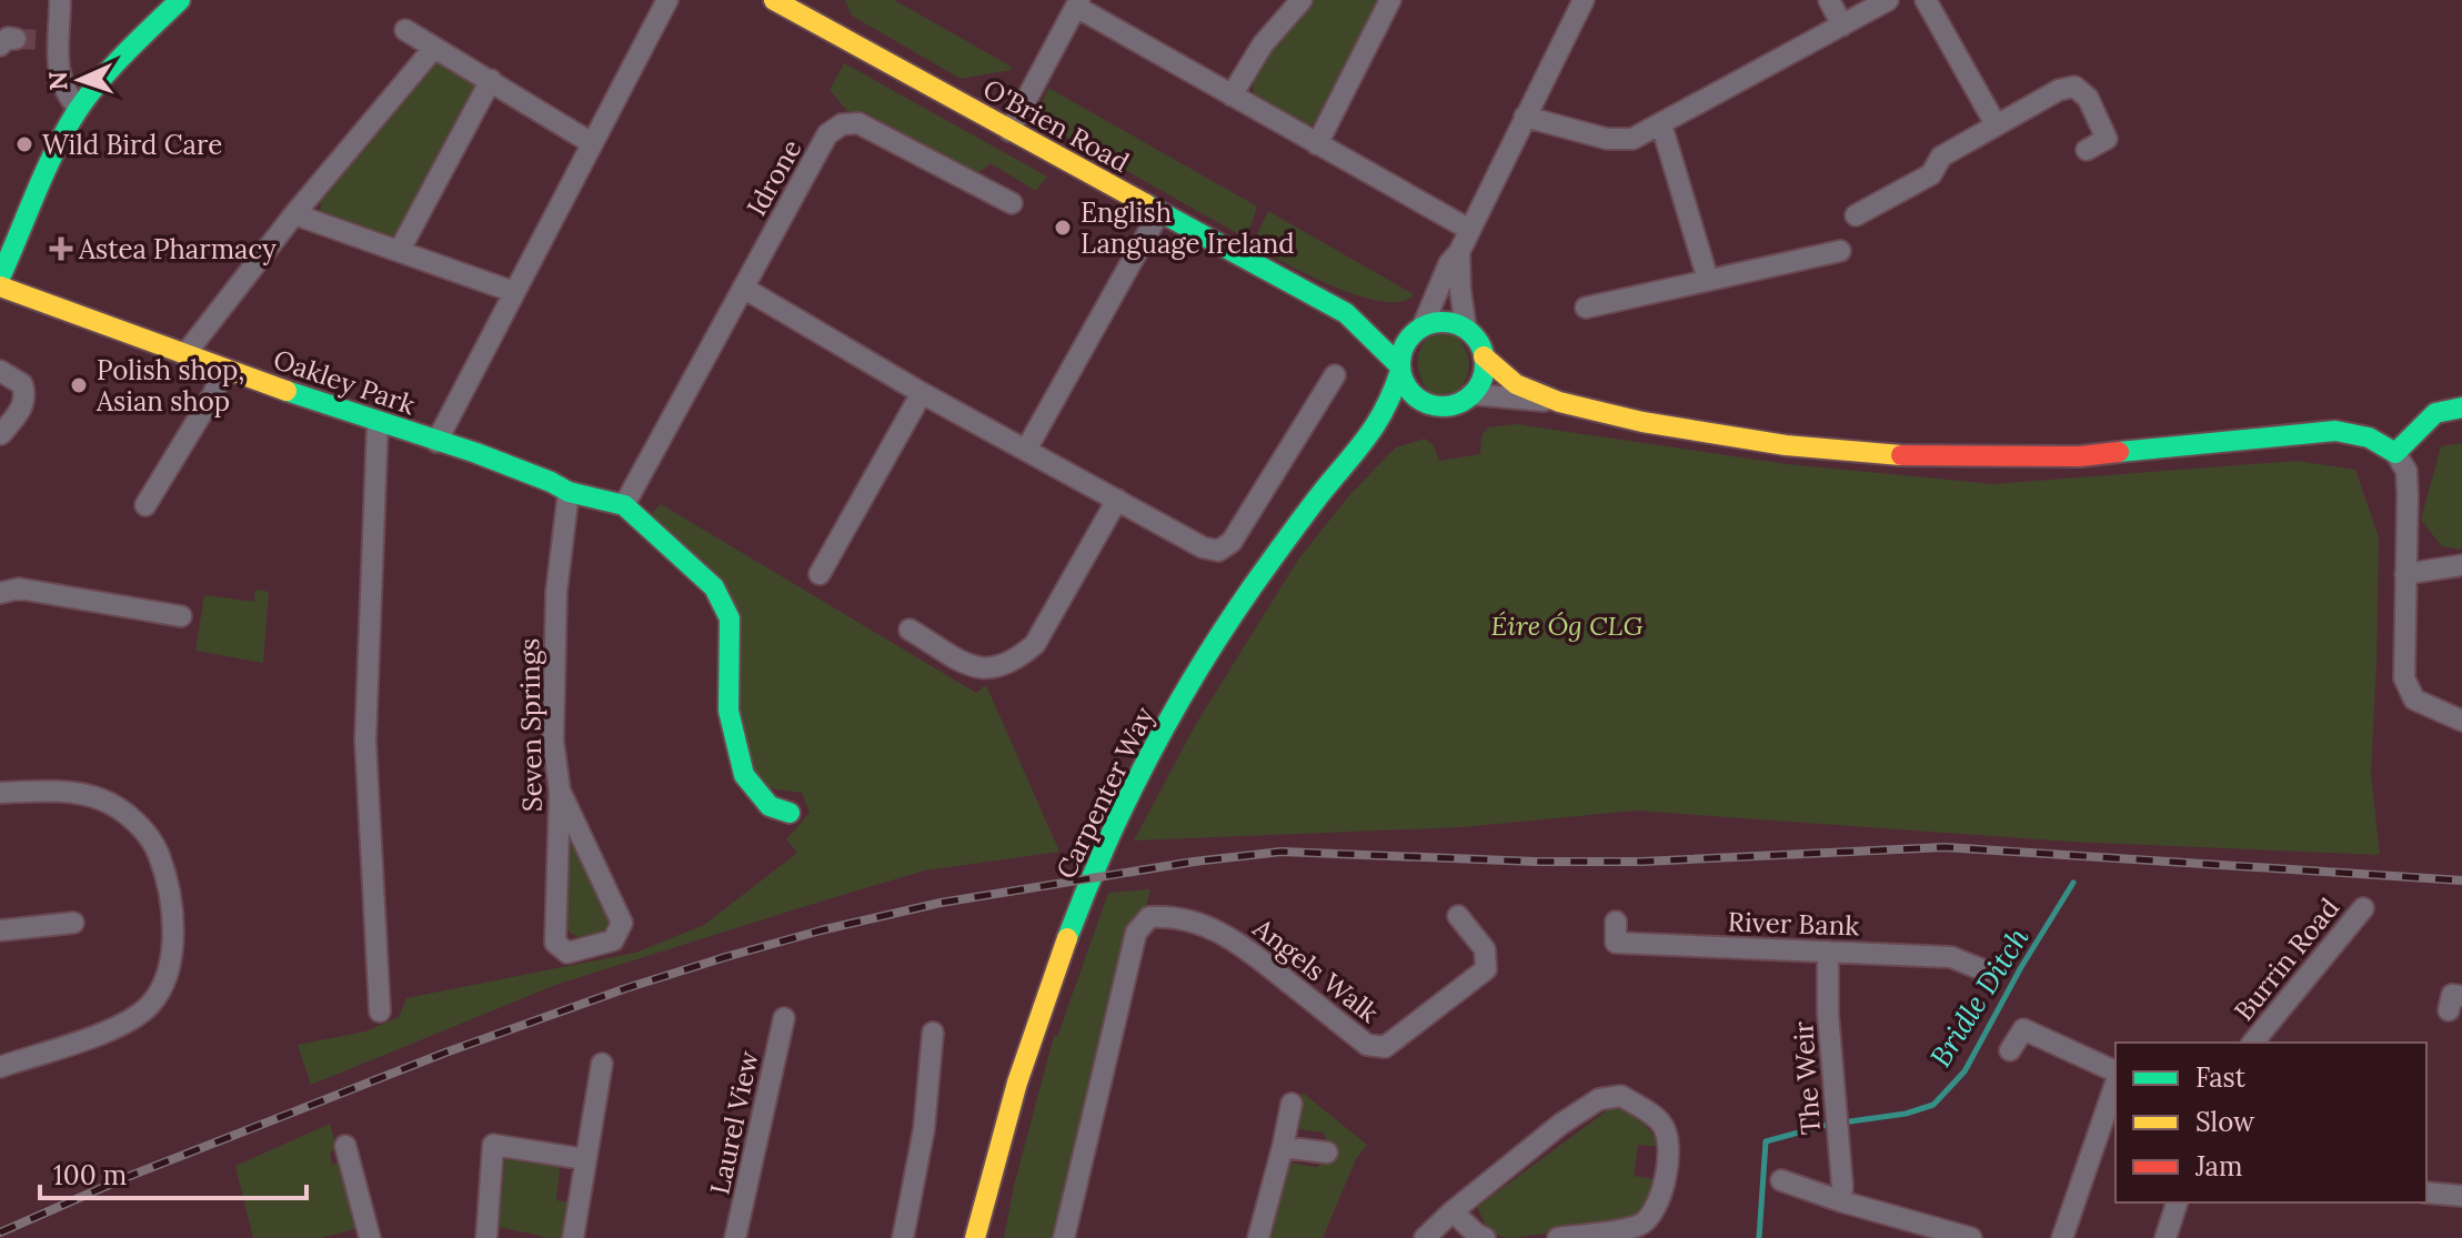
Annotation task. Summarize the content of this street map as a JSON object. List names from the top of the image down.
{
  "streets": {
    "street": [
      "O'Brien Road",
      "Idrone",
      "Oakley Park",
      "Seven Springs",
      "Carpenter Way",
      "River Bank",
      "Burrin Road",
      "Angels Walk",
      "The Weir",
      "Laurel View"
    ]
  },
  "crossings": [
    ["O'Brien Road", "Carpenter Way"],
    ["Oakley Park", "Seven Springs"],
    ["River Bank", "The Weir"]
  ],
  "water": ["Bridle Ditch"],
  "parks": ["Éire Óg CLG"],
  "places": {
    "other": ["Wild Bird Care", "English Language Ireland", "Polish shop, Asian shop"],
    "health": ["Astea Pharmacy"]
  },
  "legend": ["Fast", "Slow", "Jam"],
  "scale_bar": "100 m",
  "north": "left"
}
